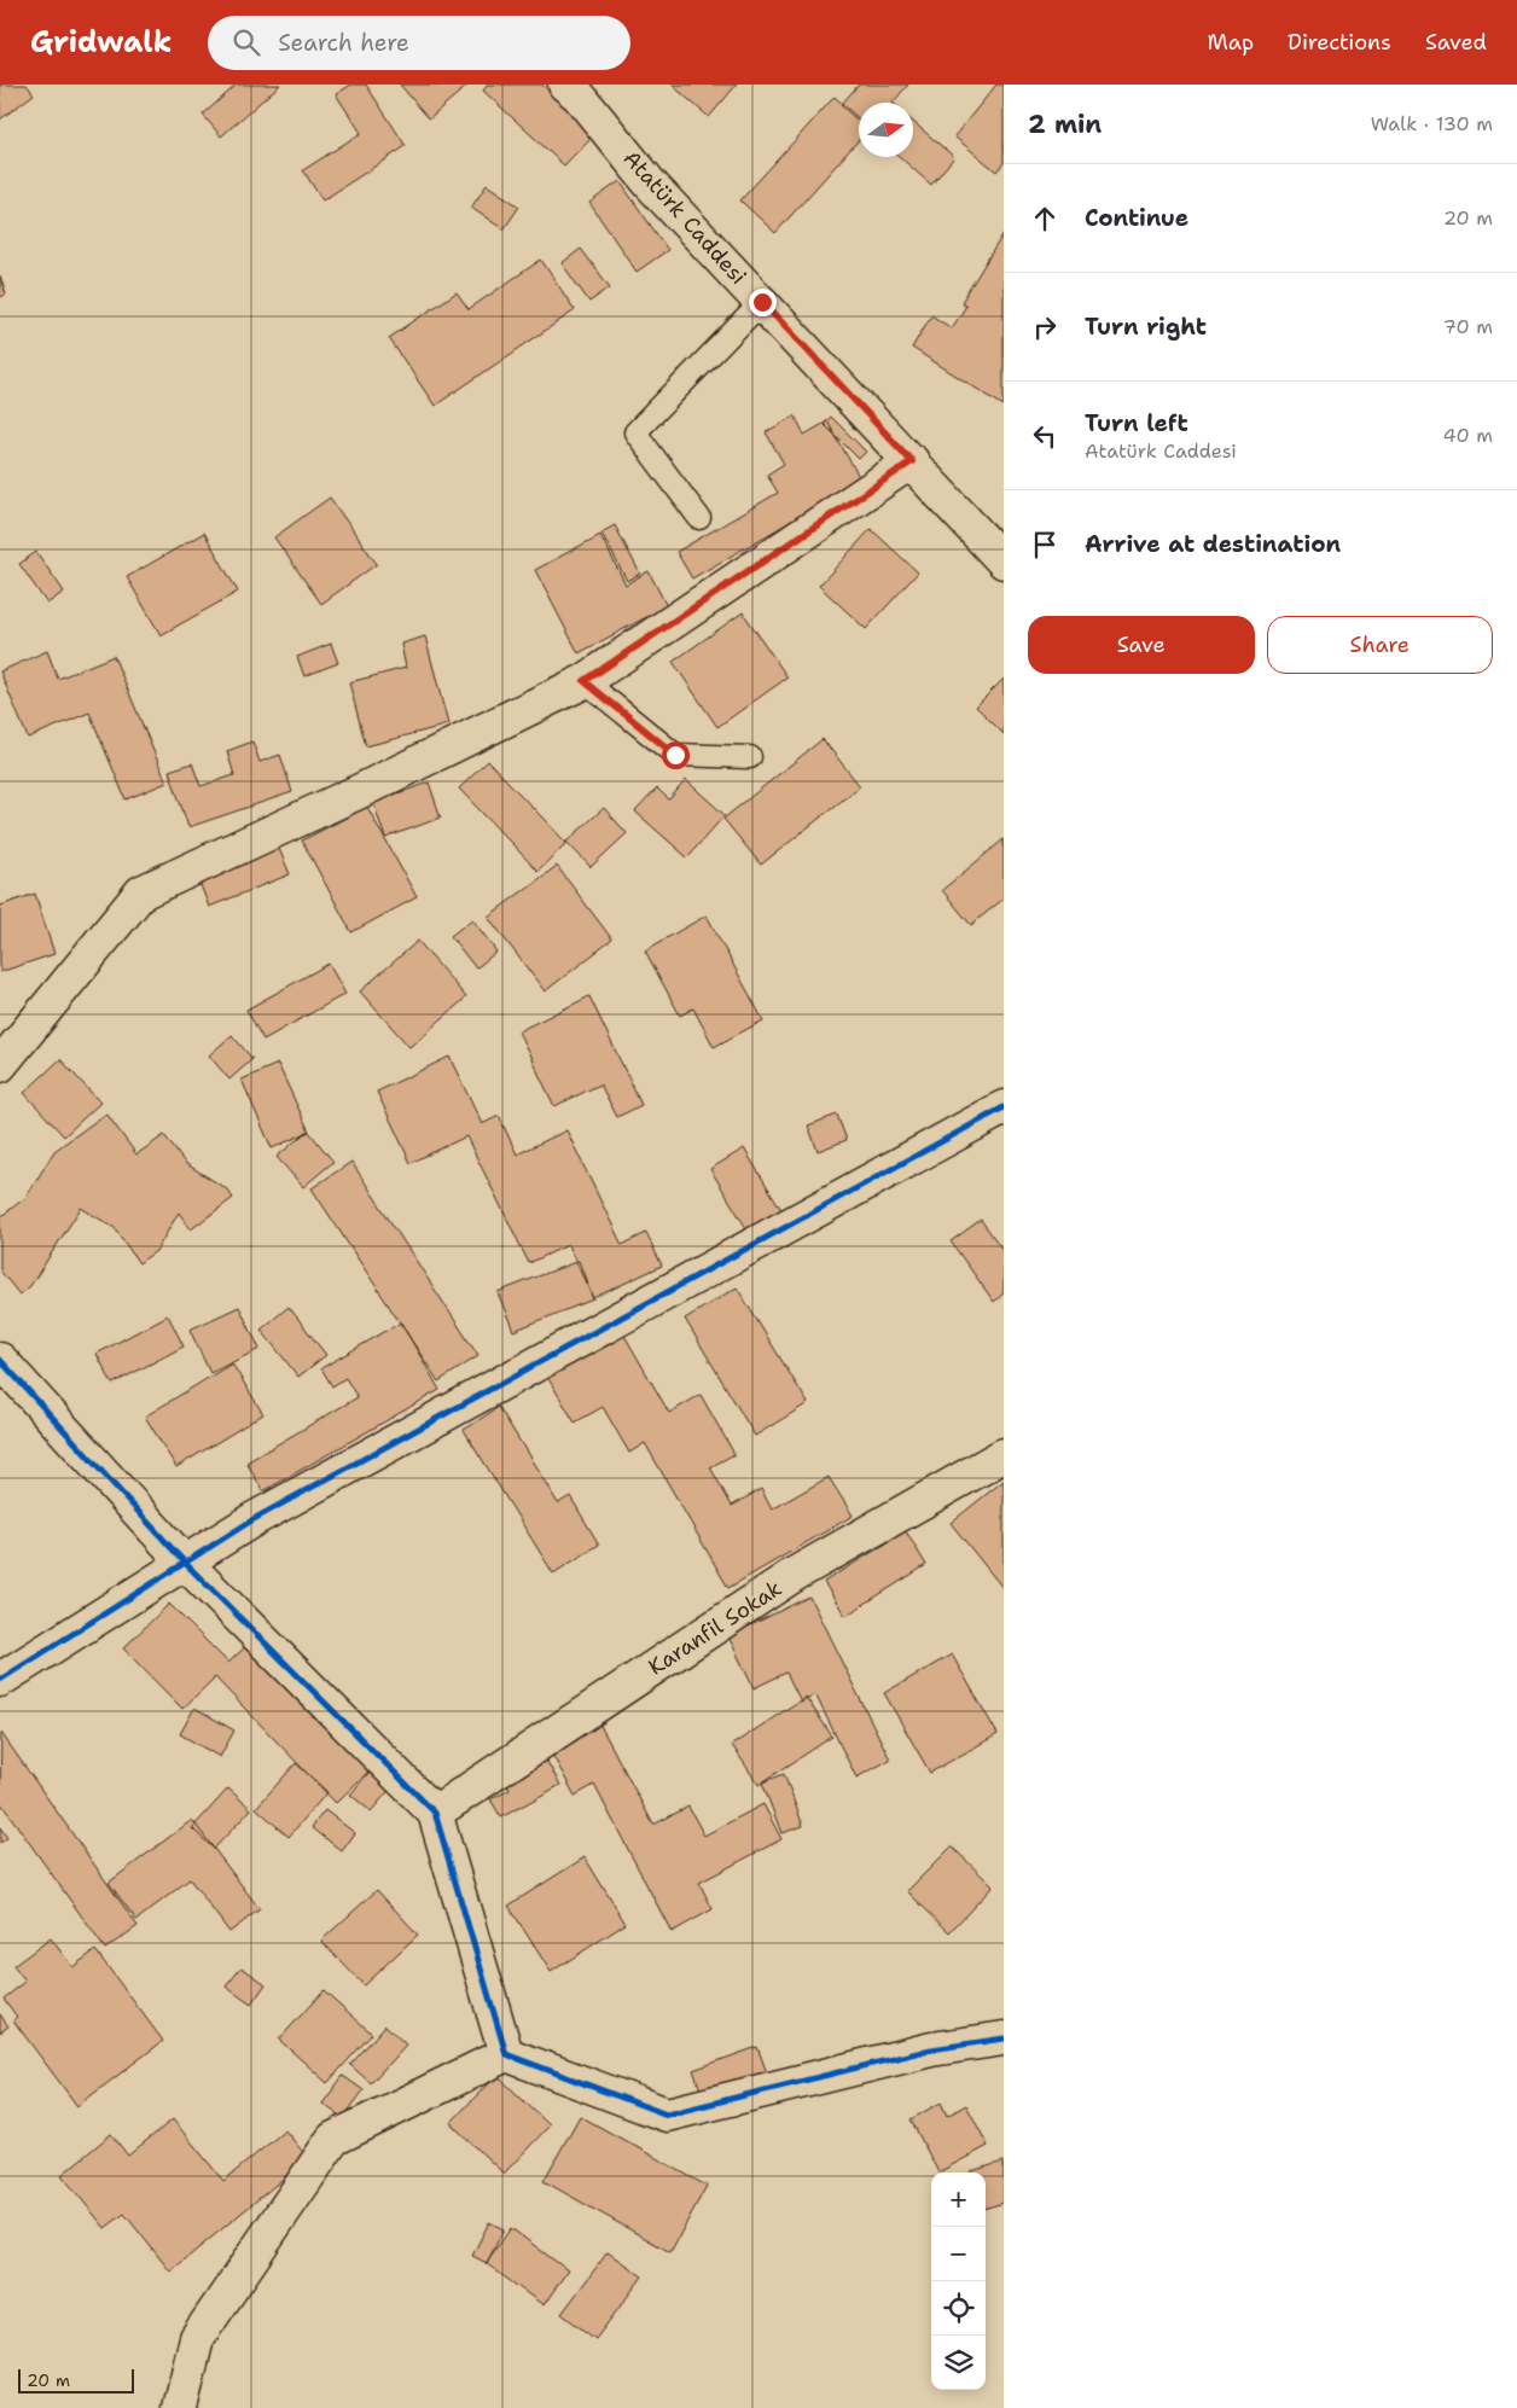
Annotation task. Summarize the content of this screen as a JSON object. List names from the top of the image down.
{
  "streets": {
    "street": ["Atatürk Caddesi", "Karanfil Sokak"]
  },
  "scale_bar": "20 m",
  "north": "right",
  "page": {
    "header": "Gridwalk",
    "search": "Search here",
    "nav": ["Map", "Directions", "Saved"],
    "heading": ["2 min", "Walk · 130 m"],
    "list": [
      ["Continue", "20 m"],
      ["Turn right", "70 m"],
      ["Turn left", "Atatürk Caddesi", "40 m"],
      "Arrive at destination"
    ],
    "buttons": ["Save", "Share"],
    "map_buttons": ["+", "−"],
    "scale": "20 m"
  }
}
